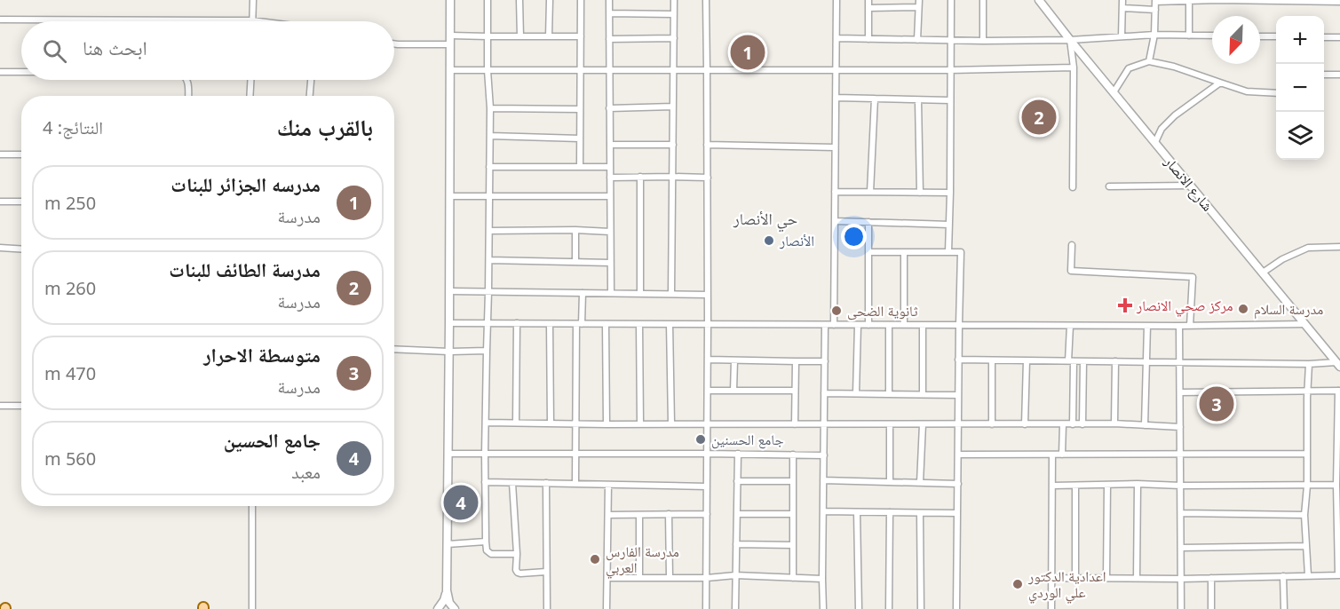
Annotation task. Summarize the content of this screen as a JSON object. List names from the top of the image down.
{
  "streets": {
    "street": ["شارع الانصار"]
  },
  "districts": ["حي الأنصار"],
  "places": {
    "other": [
      "الأنصار",
      "مدرسة السلام",
      "ثانوية الضحى",
      "جامع الحسنين",
      "مدرسة الفارس العربي",
      "اعدادية الدكتور علي الوردي"
    ],
    "health": ["مركز صحي الانصار"]
  },
  "north": "bottom left",
  "page": {
    "map_buttons": ["+", "−"],
    "search": "ابحث هنا",
    "pins": [
      "1",
      "2",
      "3",
      "4"
    ],
    "heading": ["بالقرب منك", "النتائج: 4"],
    "list": [
      {
        "mark": "1",
        "name": "مدرسه الجزائر للبنات",
        "note": "مدرسة",
        "value": "250 m"
      },
      {
        "mark": "2",
        "name": "مدرسة الطائف للبنات",
        "note": "مدرسة",
        "value": "260 m"
      },
      {
        "mark": "3",
        "name": "متوسطة الاحرار",
        "note": "مدرسة",
        "value": "470 m"
      },
      {
        "mark": "4",
        "name": "جامع الحسين",
        "note": "معبد",
        "value": "560 m"
      }
    ]
  }
}
